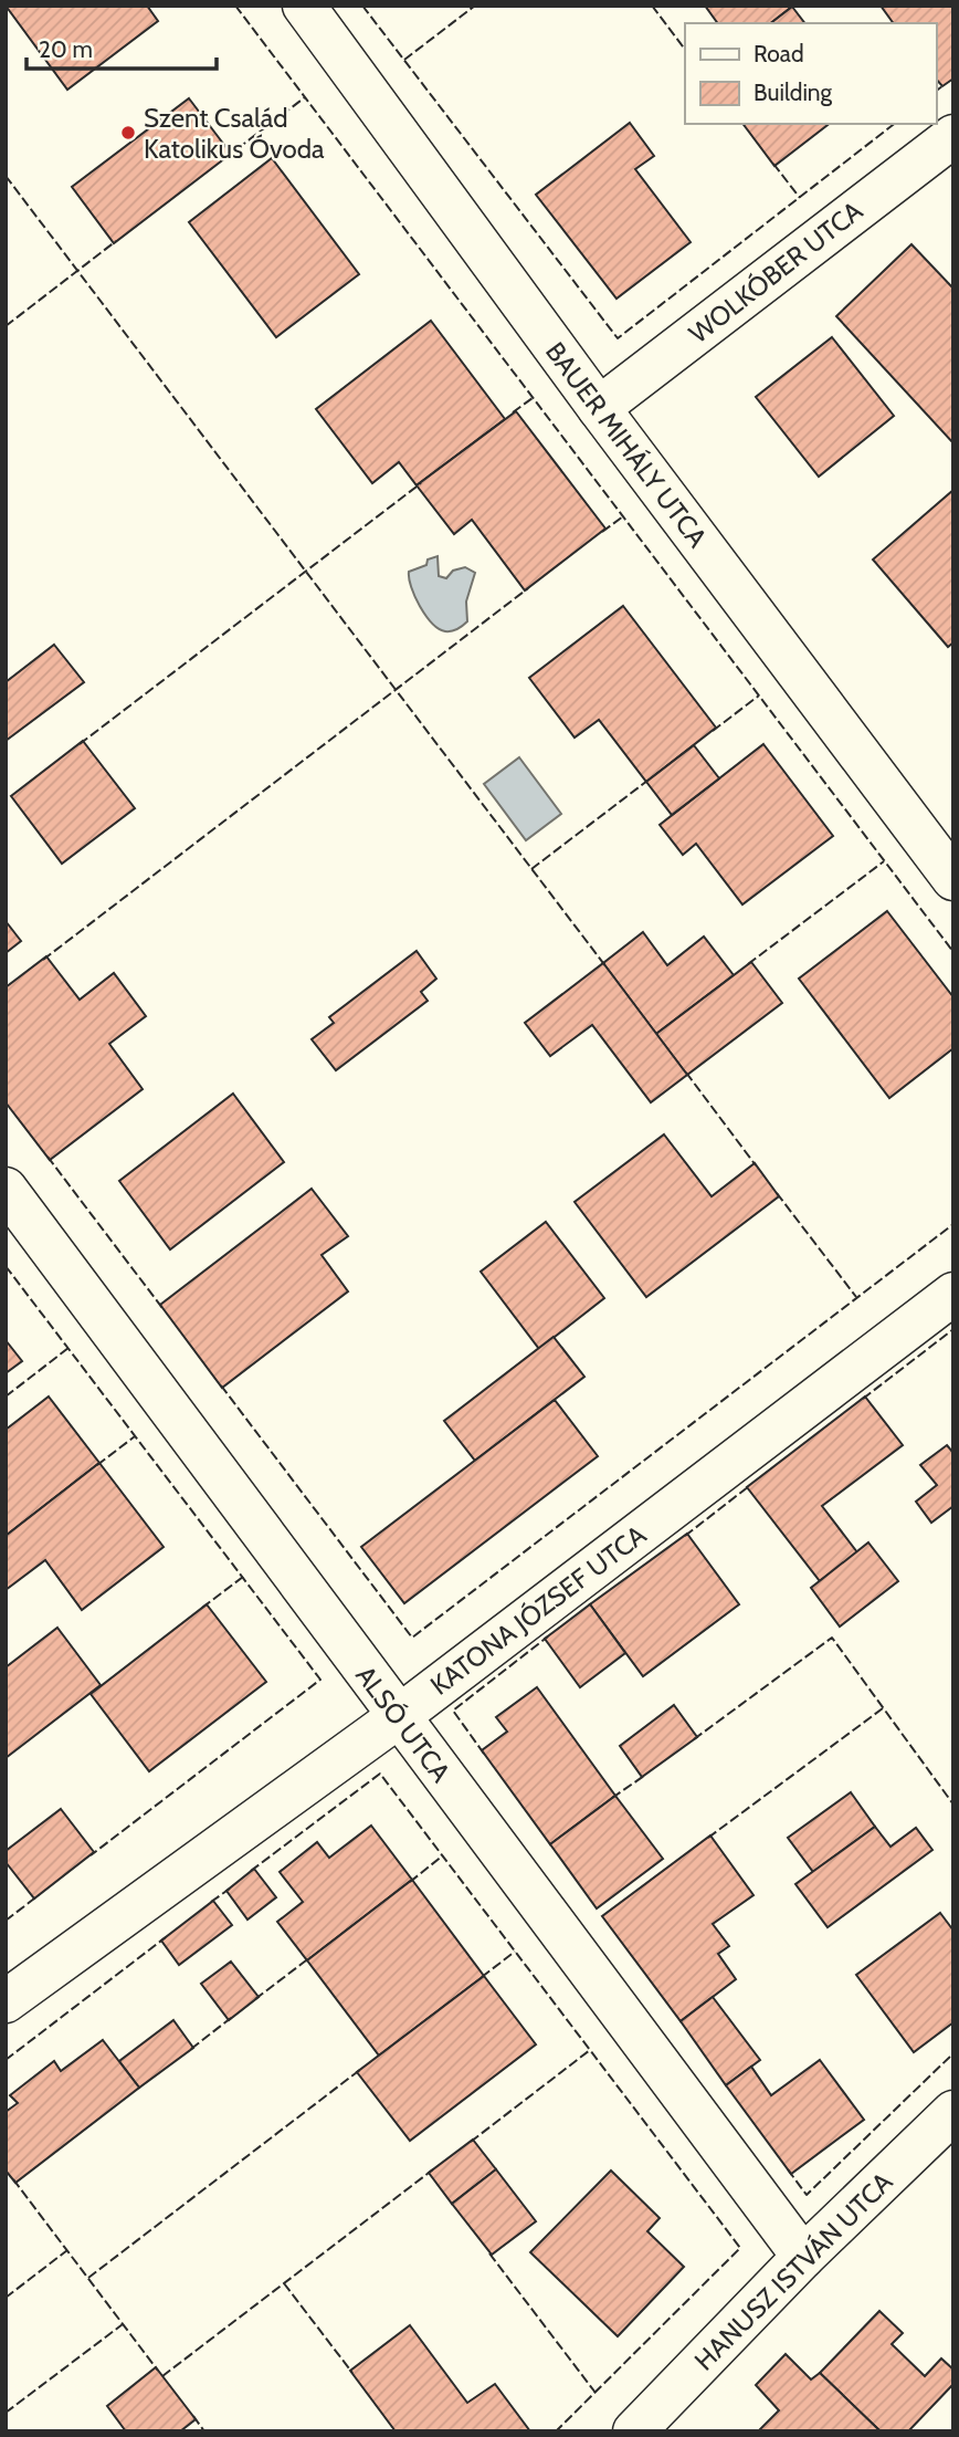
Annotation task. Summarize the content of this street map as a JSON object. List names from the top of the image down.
{
  "streets": {
    "street": [
      "WOLKÓBER UTCA",
      "BAUER MIHÁLY UTCA",
      "KATONA JÓZSEF UTCA",
      "ALSÓ UTCA",
      "HANUSZ ISTVÁN UTCA"
    ]
  },
  "crossings": [
    ["WOLKÓBER UTCA", "BAUER MIHÁLY UTCA"],
    ["KATONA JÓZSEF UTCA", "ALSÓ UTCA"],
    ["ALSÓ UTCA", "HANUSZ ISTVÁN UTCA"]
  ],
  "places": ["Szent Család Katolikus Óvoda"],
  "legend": ["Road", "Building"],
  "scale_bar": "20 m"
}
